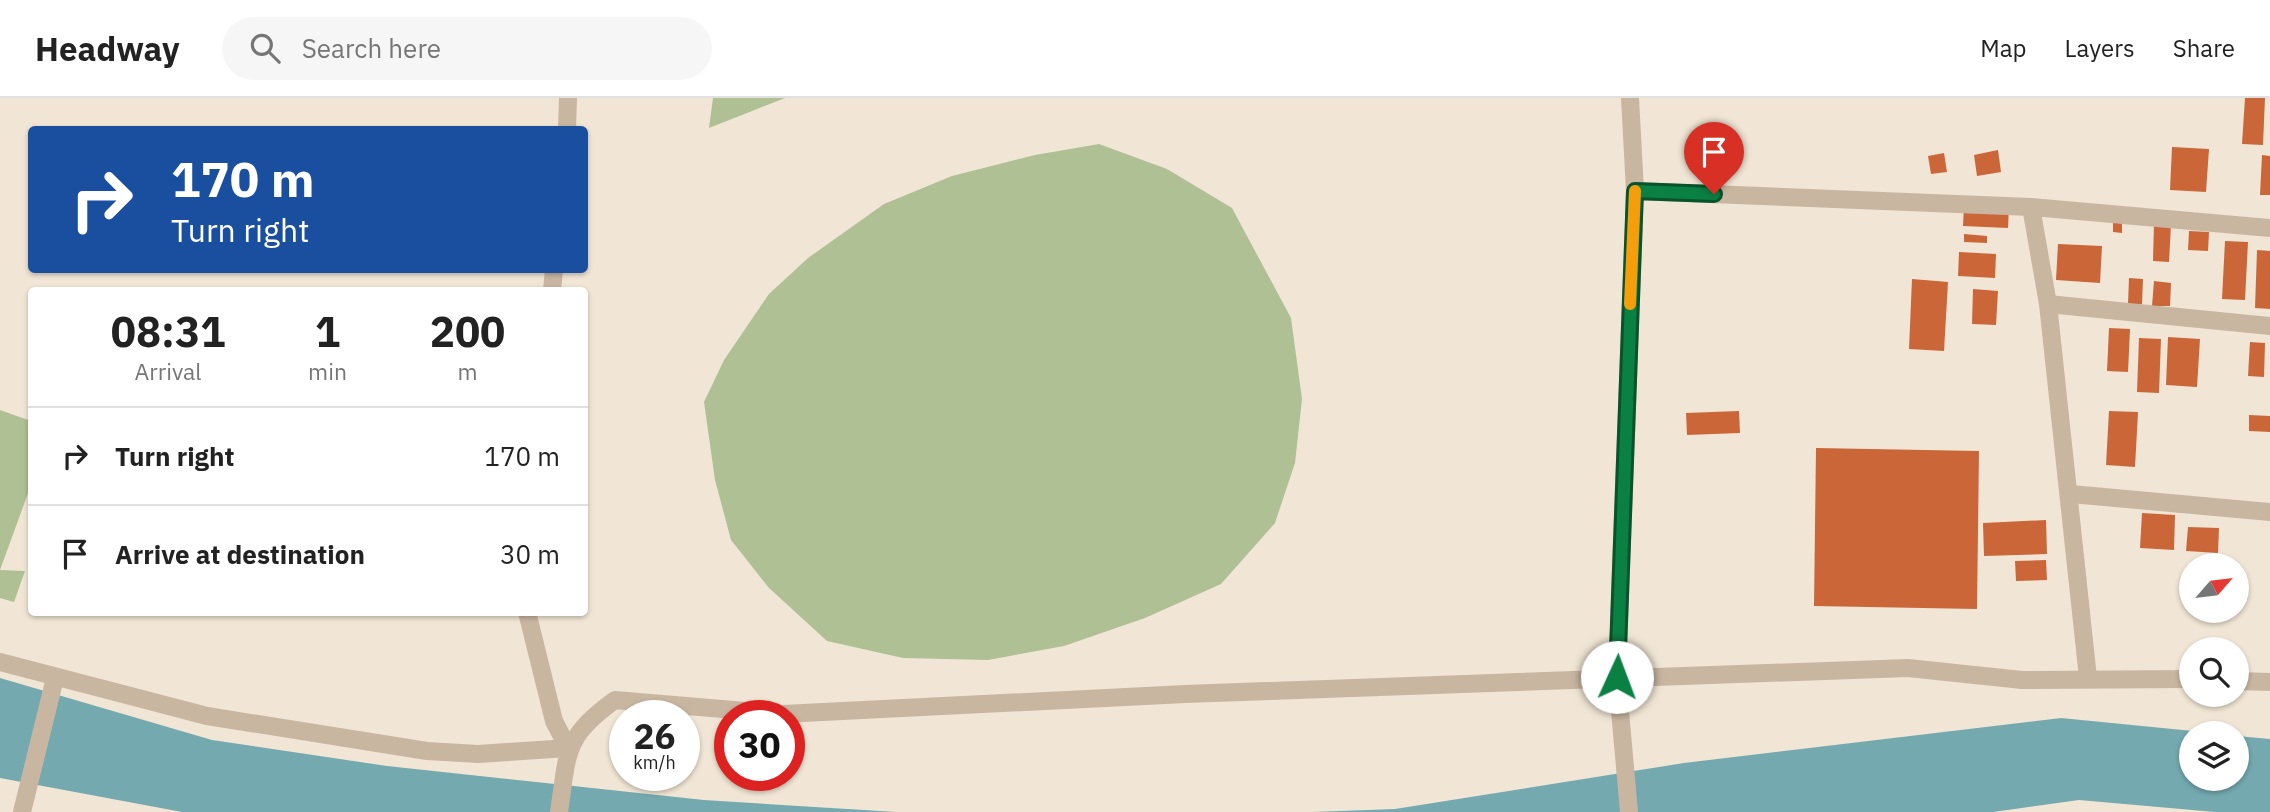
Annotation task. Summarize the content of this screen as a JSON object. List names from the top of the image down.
{
  "north": "top right",
  "page": {
    "header": "Headway",
    "search": "Search here",
    "nav": ["Map", "Layers", "Share"],
    "turn": ["170 m", "Turn right"],
    "eta": [
      "08:31",
      "Arrival",
      "1",
      "min",
      "200",
      "m"
    ],
    "list": [
      {
        "name": "Turn right",
        "value": "170 m"
      },
      {
        "name": "Arrive at destination",
        "value": "30 m"
      }
    ],
    "speed": "26 km/h",
    "limit": "30"
  }
}
